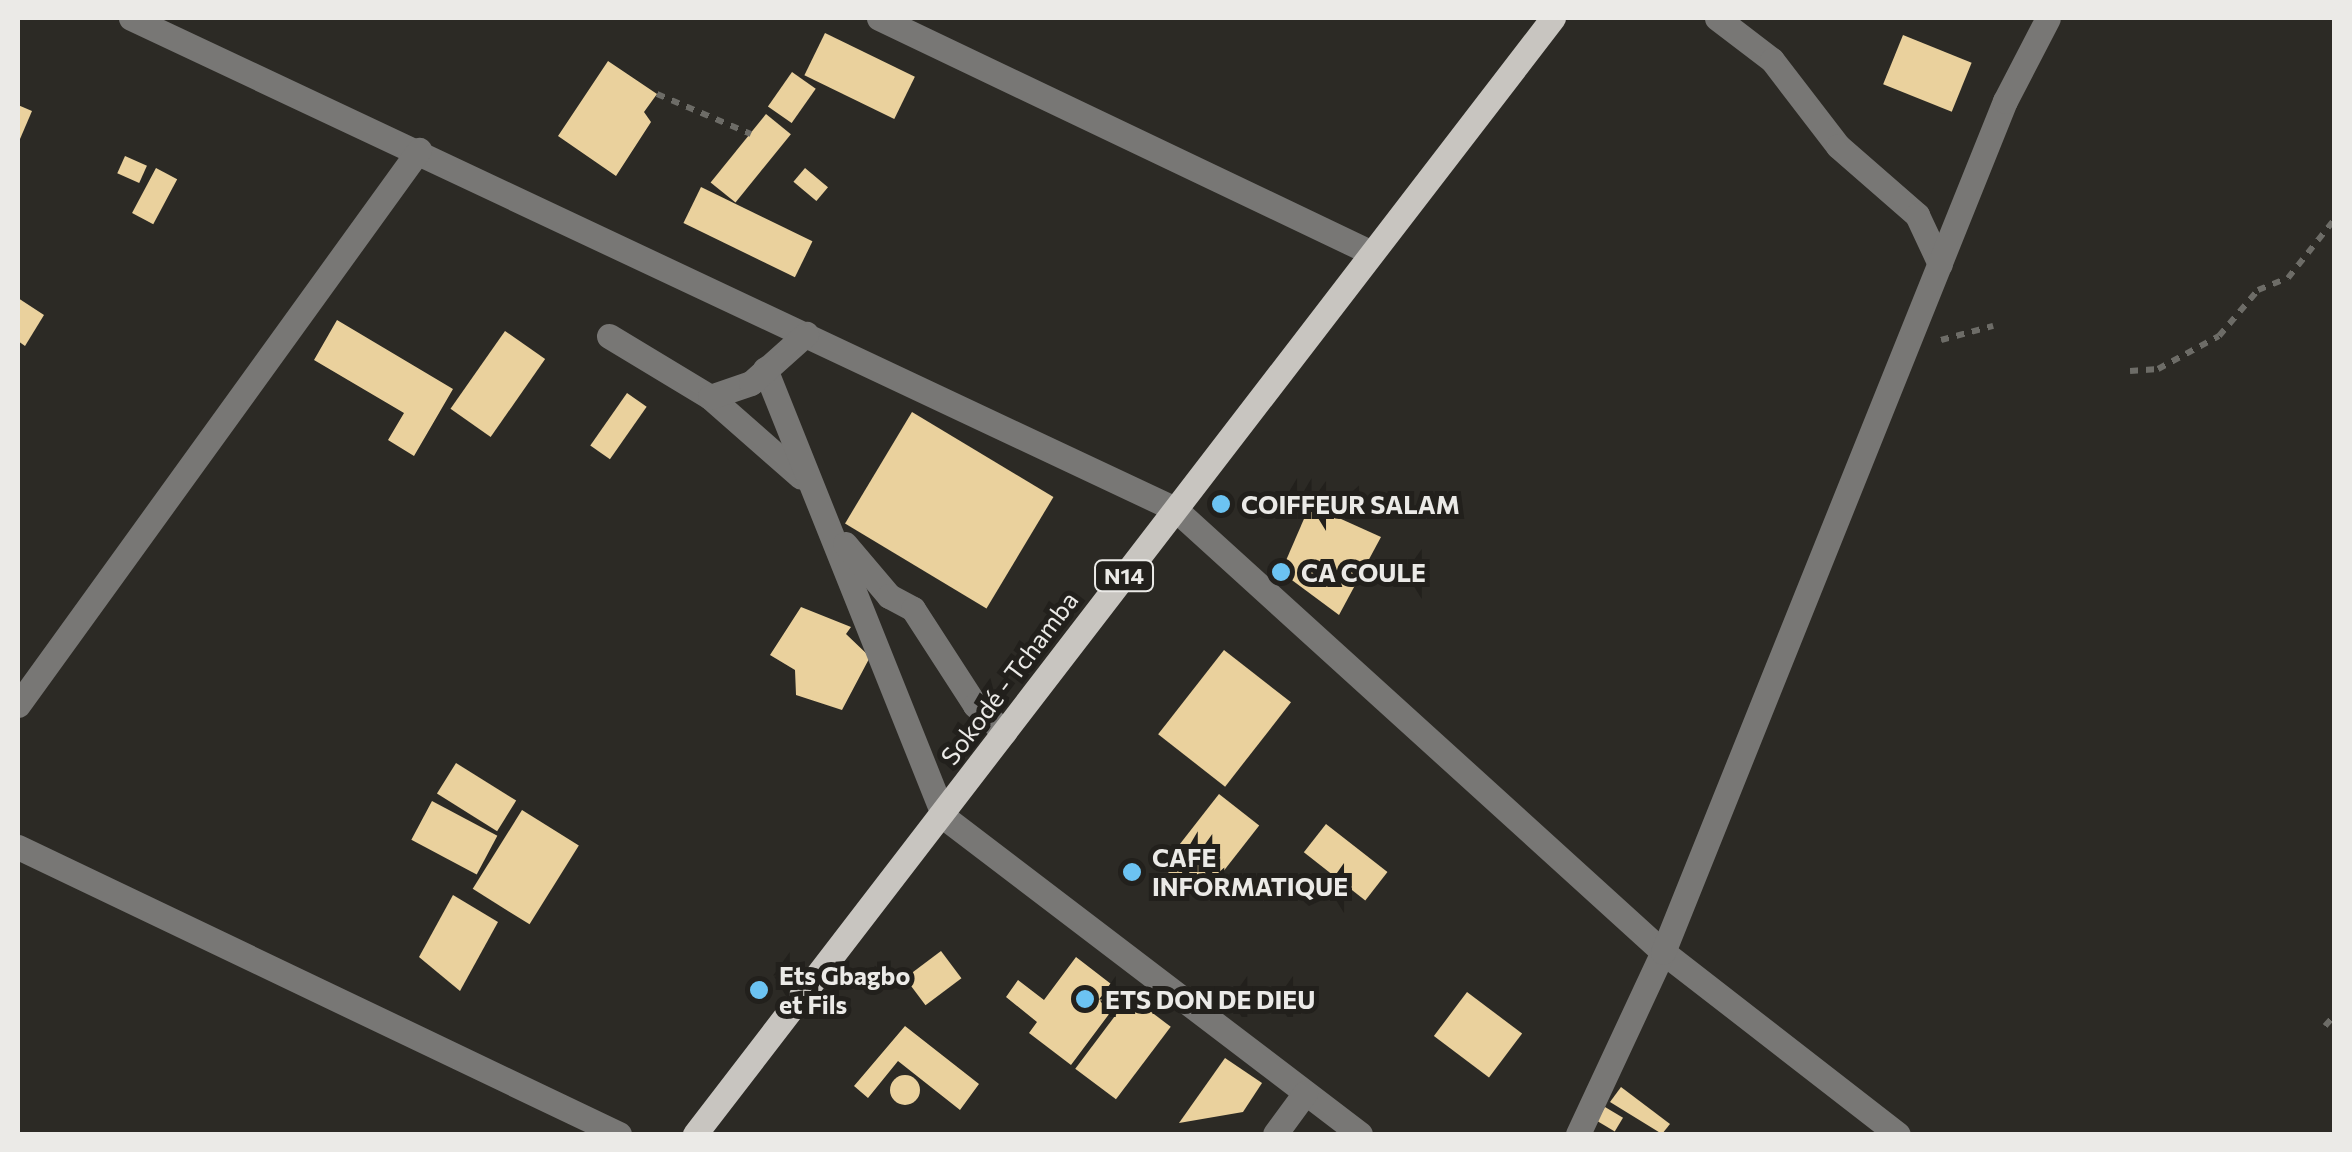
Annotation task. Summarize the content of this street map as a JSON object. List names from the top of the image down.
{
  "streets": {
    "main road": ["N14", "Sokodé - Tchamba"]
  },
  "places": [
    "COIFFEUR SALAM",
    "CA COULE",
    "CAFE INFORMATIQUE",
    "Ets Gbagbo et Fils",
    "ETS DON DE DIEU"
  ]
}
